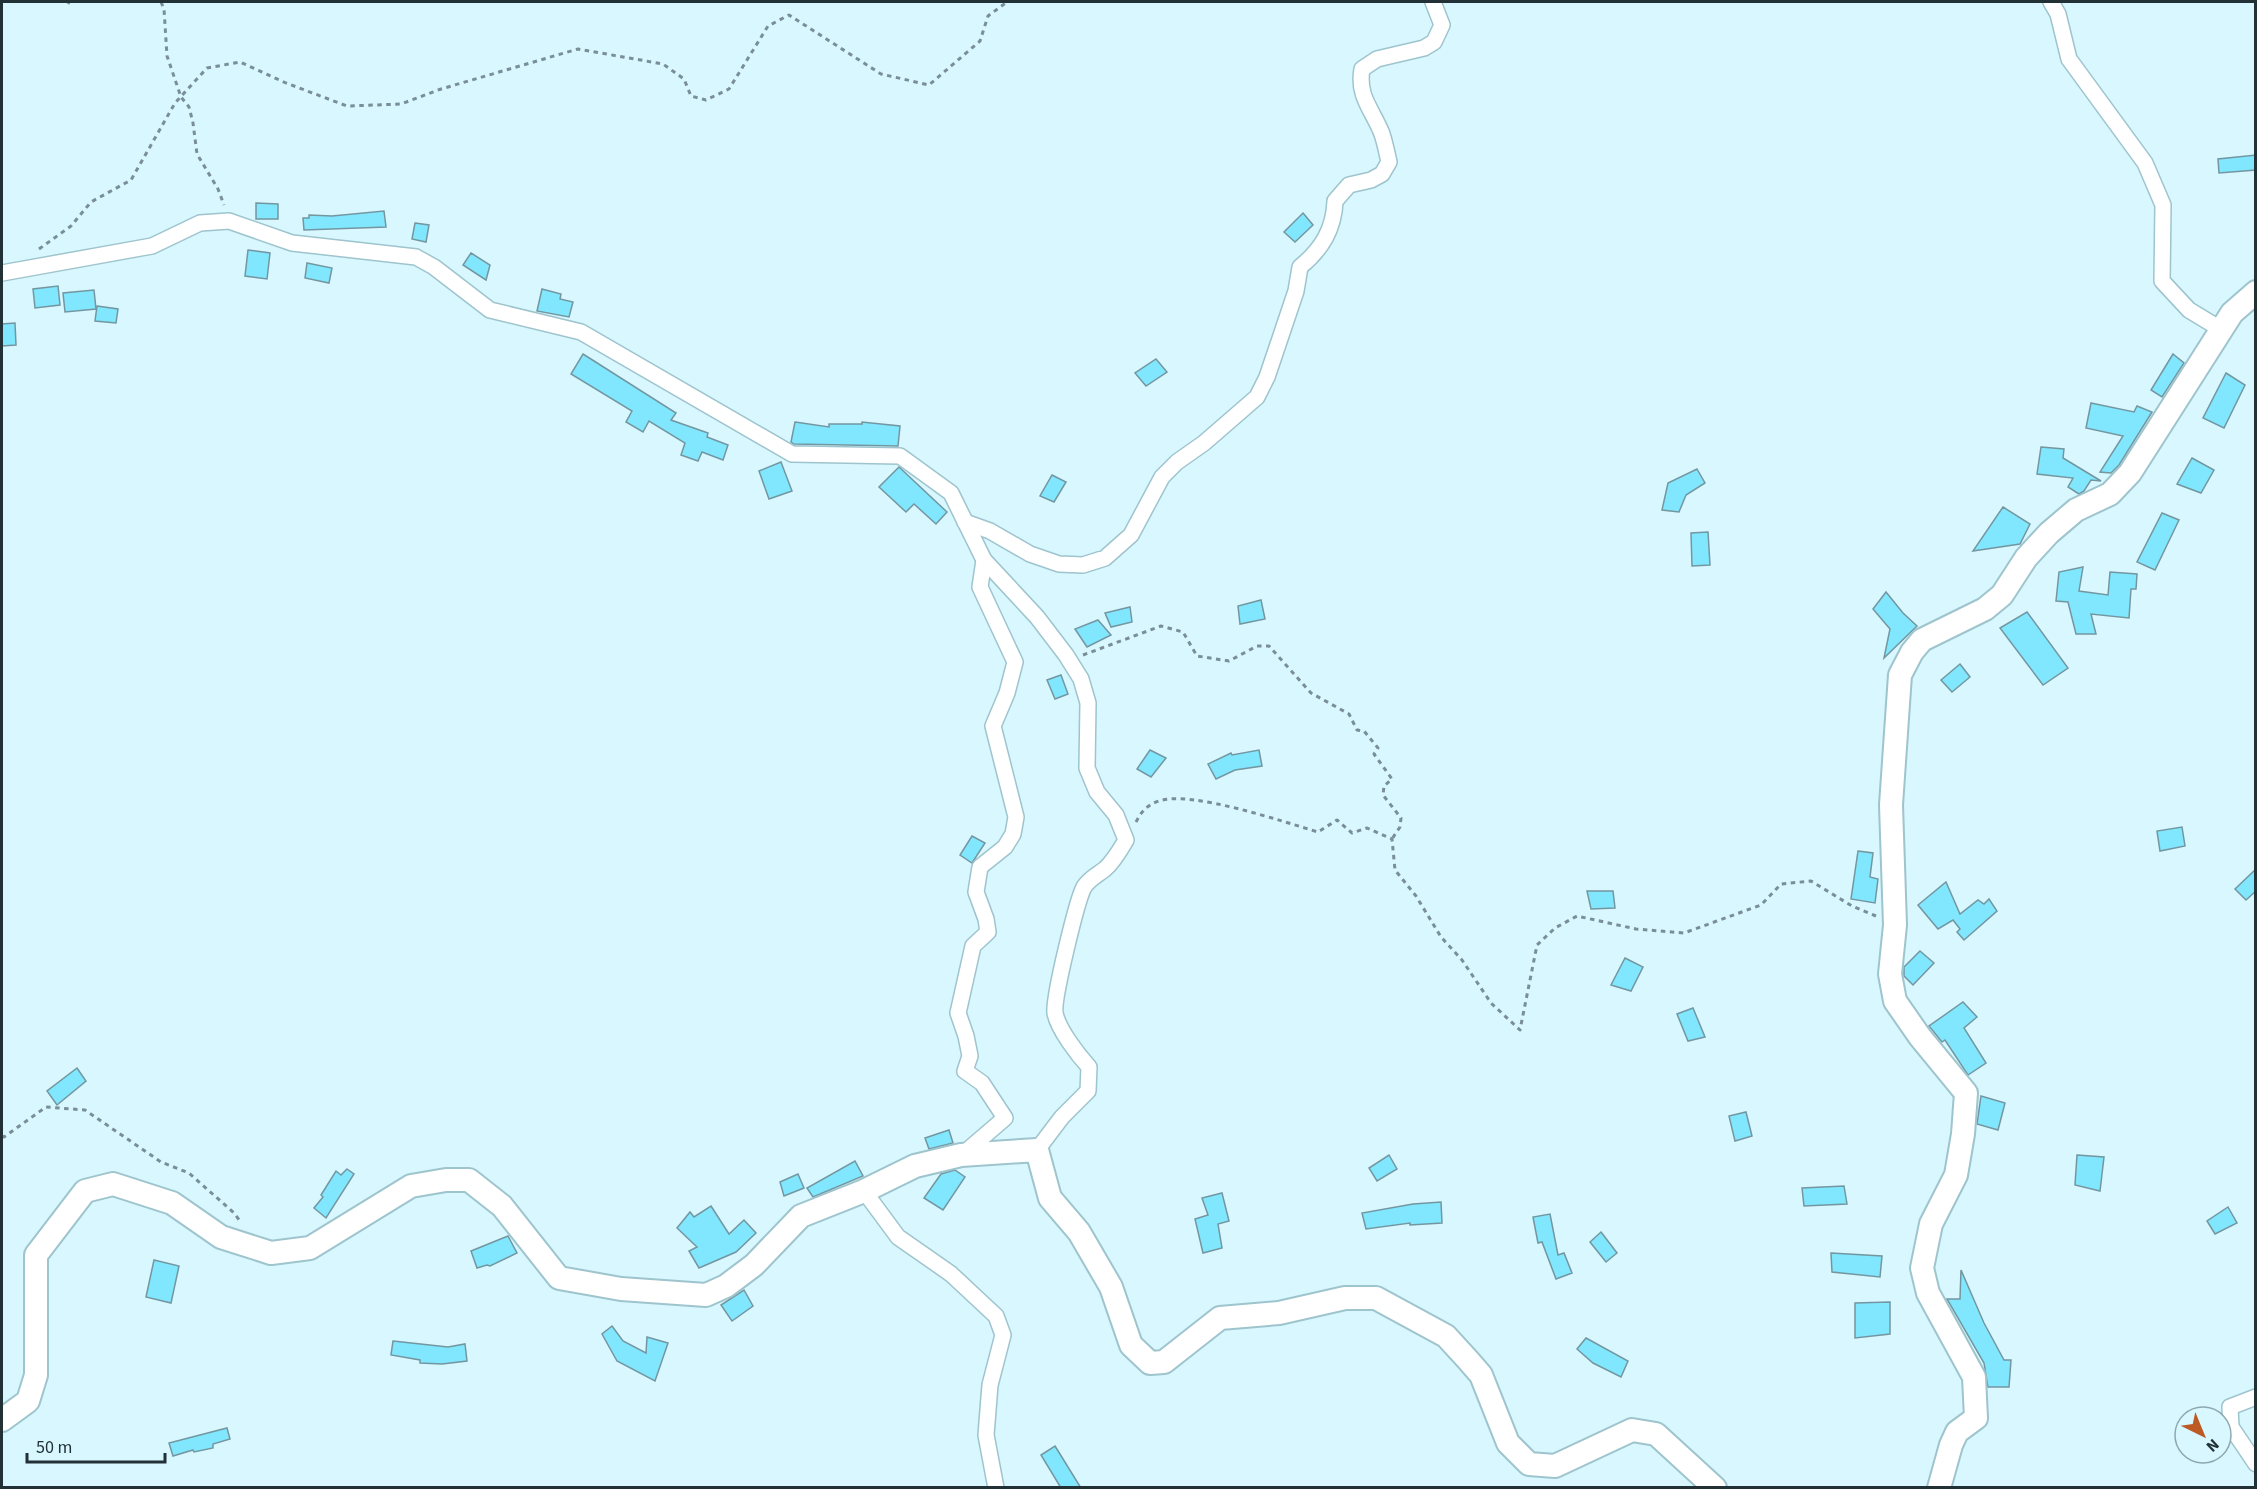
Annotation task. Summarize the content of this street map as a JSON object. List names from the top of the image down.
{
  "scale_bar": "50 m",
  "north": "bottom right"
}
